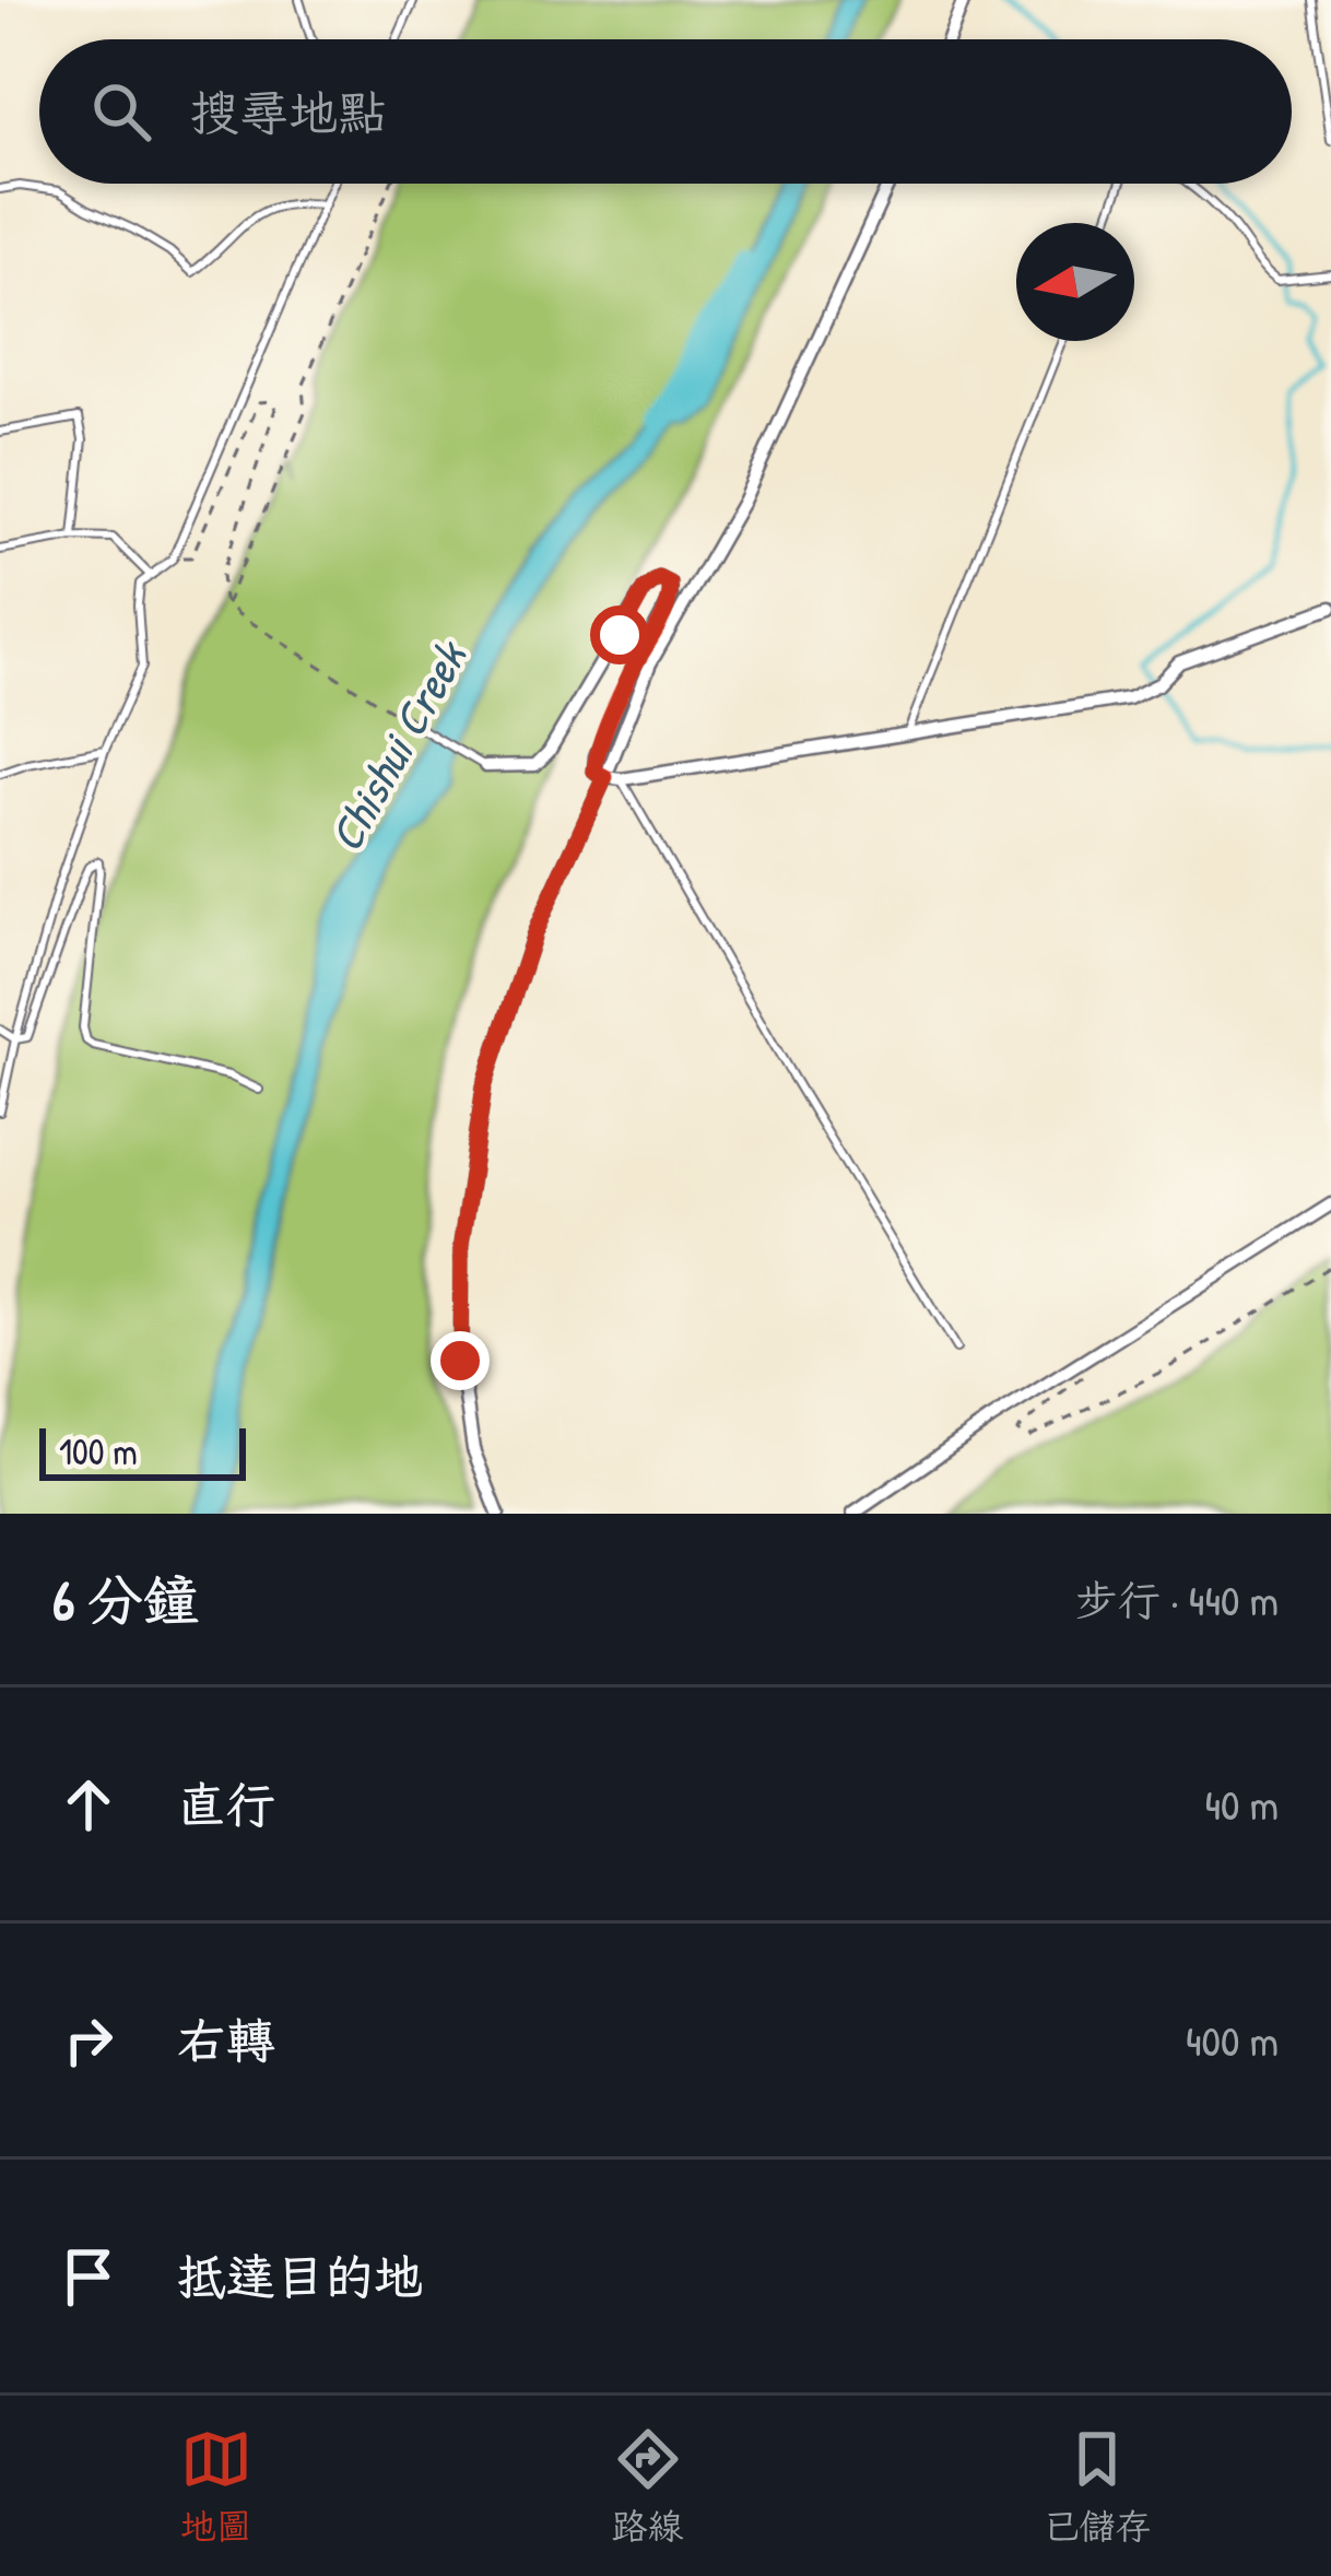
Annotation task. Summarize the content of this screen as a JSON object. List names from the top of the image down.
{
  "water": ["Chishui Creek"],
  "scale_bar": "100 m",
  "north": "left",
  "page": {
    "search": "搜尋地點",
    "scale": "100 m",
    "heading": ["6 分鐘", "步行 · 440 m"],
    "list": [
      ["直行", "40 m"],
      ["右轉", "400 m"],
      "抵達目的地"
    ],
    "nav": ["地圖", "路線", "已儲存"]
  }
}
